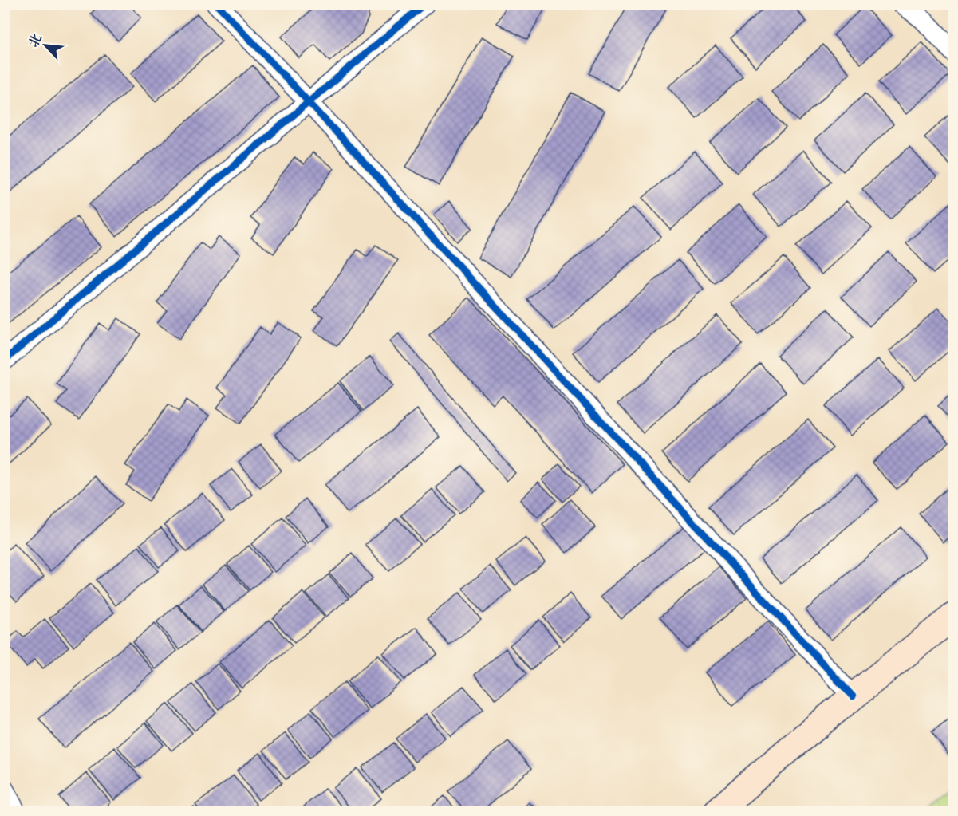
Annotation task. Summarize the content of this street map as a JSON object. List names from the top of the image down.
{
  "north": "top left"
}
